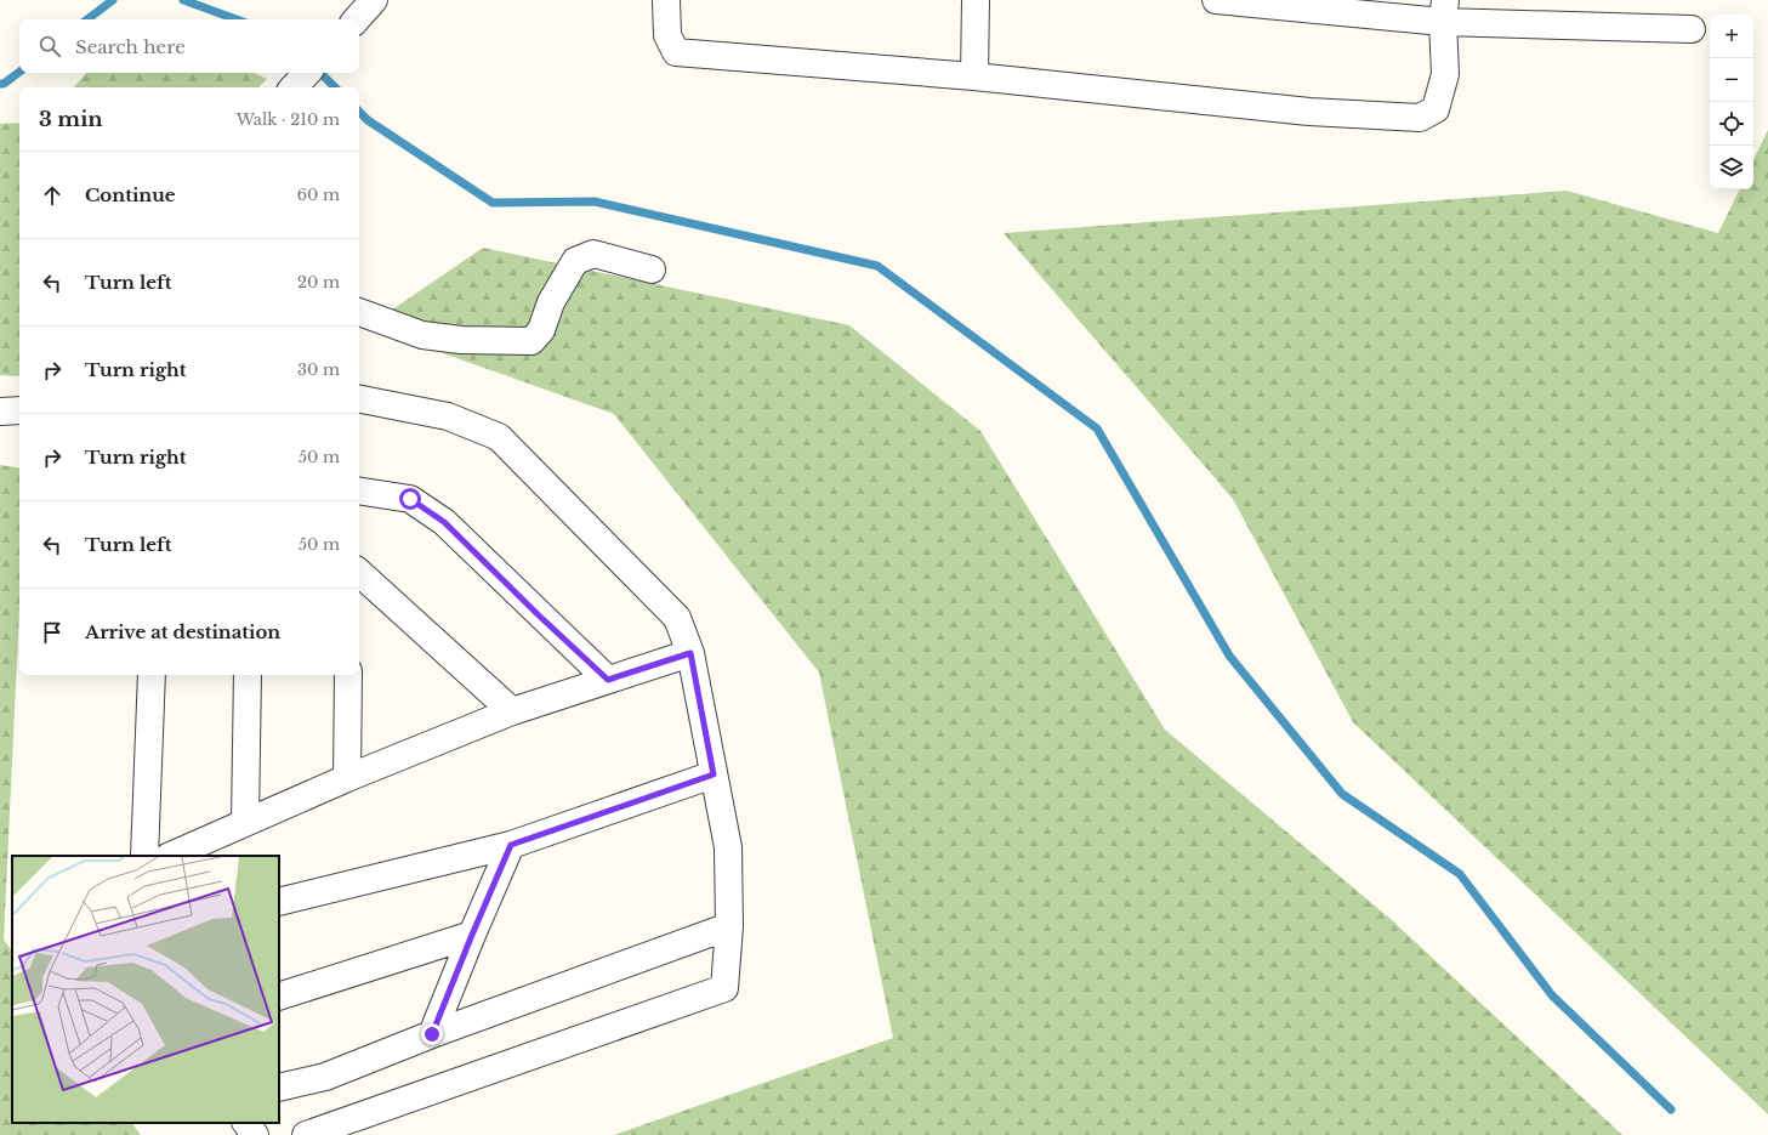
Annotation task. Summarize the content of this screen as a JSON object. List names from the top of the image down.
{
  "page": {
    "map_buttons": ["+", "−"],
    "search": "Search here",
    "heading": ["3 min", "Walk · 210 m"],
    "list": [
      ["Continue", "60 m"],
      ["Turn left", "20 m"],
      ["Turn right", "30 m"],
      ["Turn right", "50 m"],
      ["Turn left", "50 m"],
      "Arrive at destination"
    ]
  }
}
